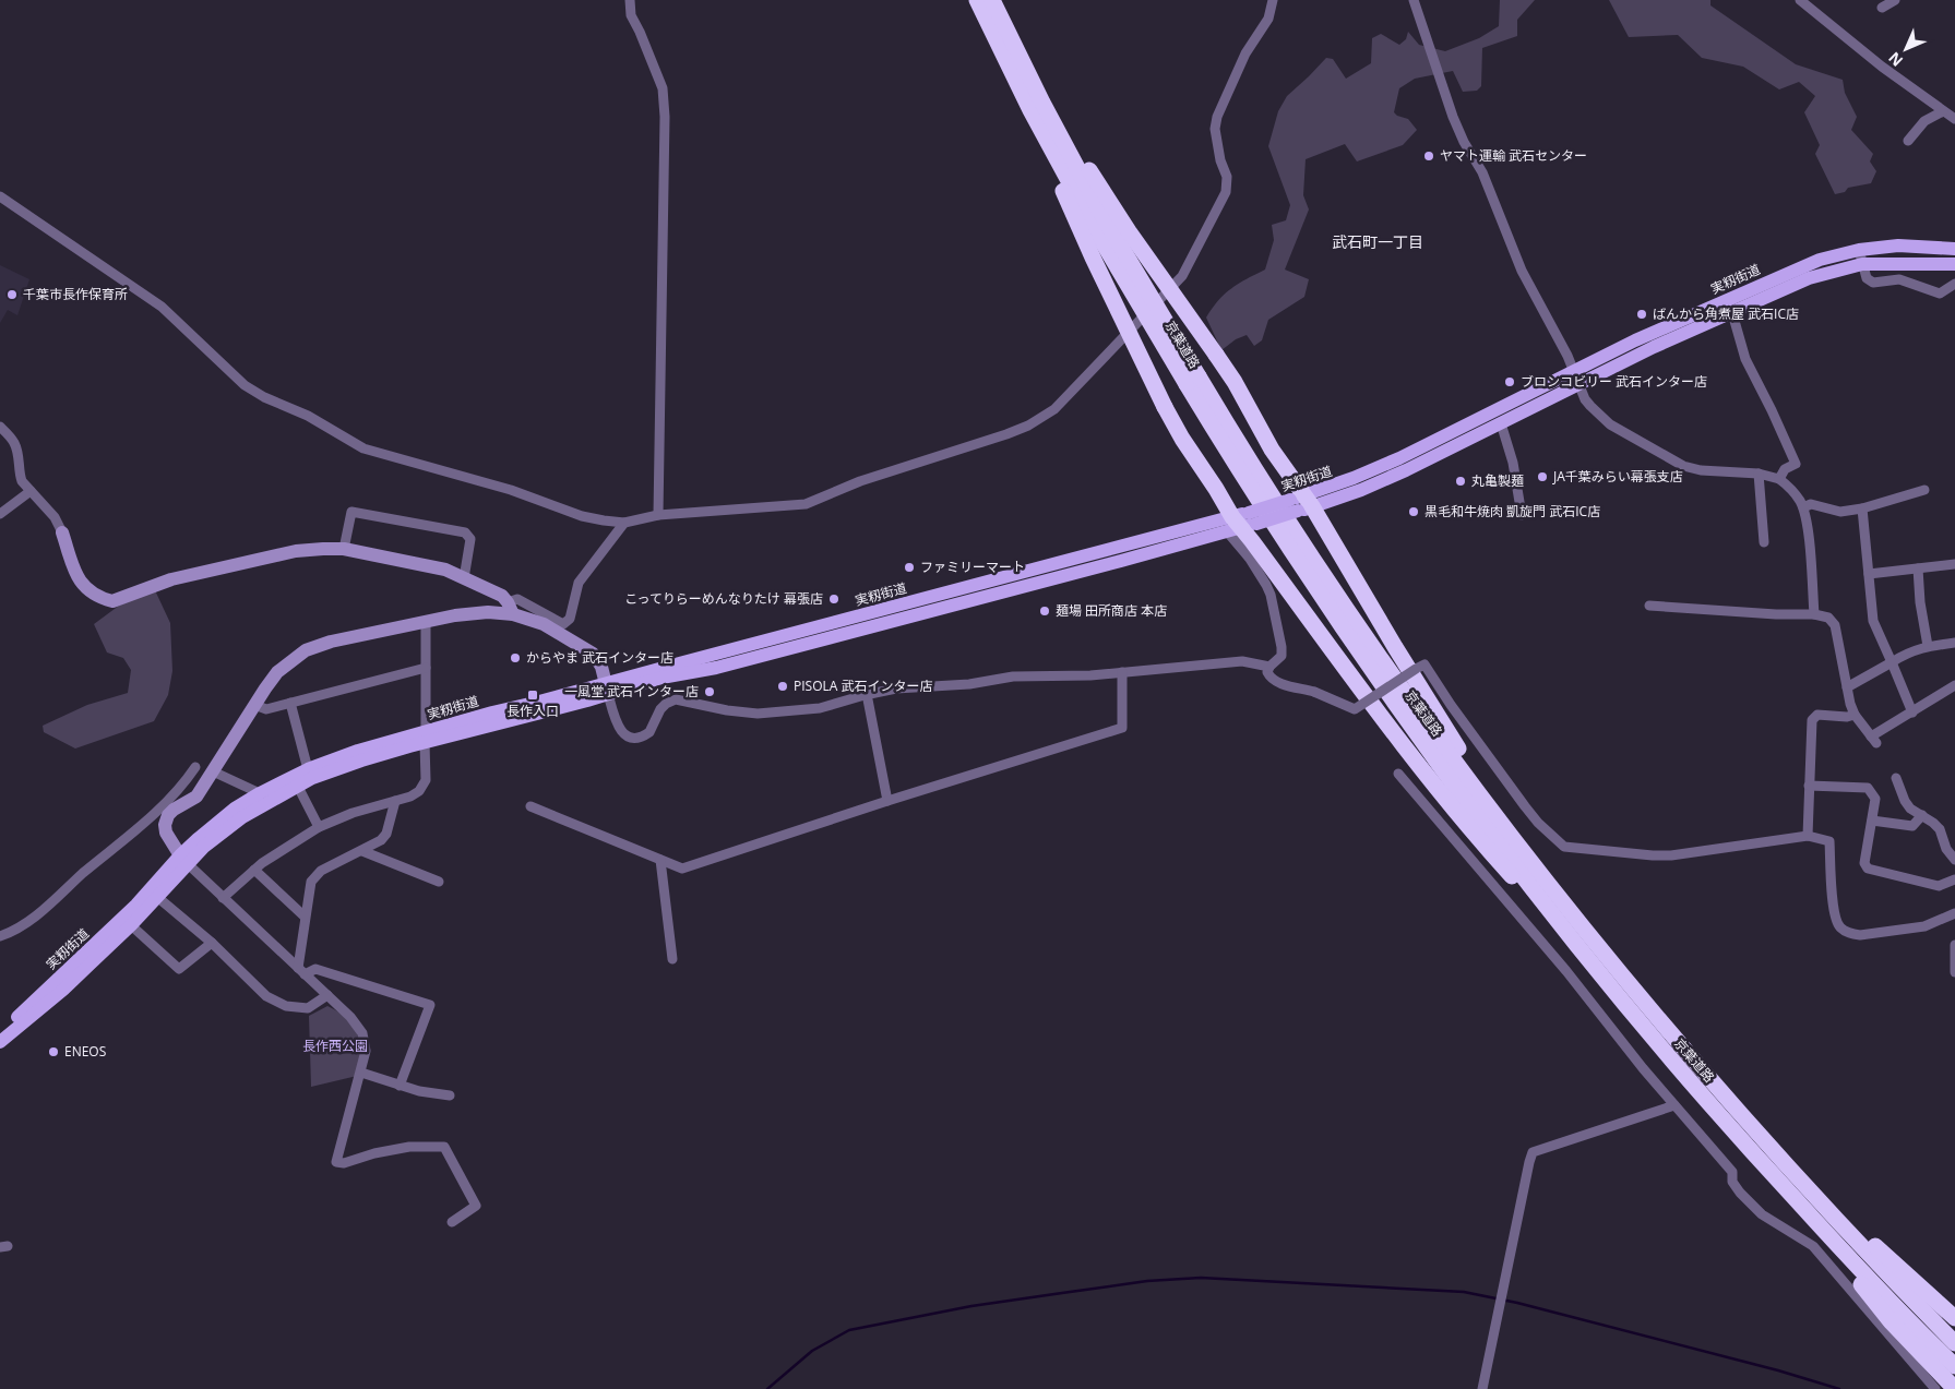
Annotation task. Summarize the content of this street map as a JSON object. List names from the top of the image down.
{
  "streets": {
    "highway": ["京葉道路"],
    "main road": ["実籾街道"]
  },
  "districts": ["武石町一丁目"],
  "parks": ["長作西公園"],
  "places": {
    "other": [
      "ヤマト運輸 武石センター",
      "千葉市長作保育所",
      "ばんから角煮屋 武石IC店",
      "ブロンコビリー 武石インター店",
      "JA千葉みらい幕張支店",
      "丸亀製麺",
      "黒毛和牛焼肉 凱旋門 武石IC店",
      "ファミリーマート",
      "こってりらーめんなりたけ 幕張店",
      "麺場 田所商店 本店",
      "からやま 武石インター店",
      "PISOLA 武石インター店",
      "一風堂 武石インター店",
      "ENEOS"
    ],
    "transit": ["長作入口"]
  },
  "north": "bottom left"
}
